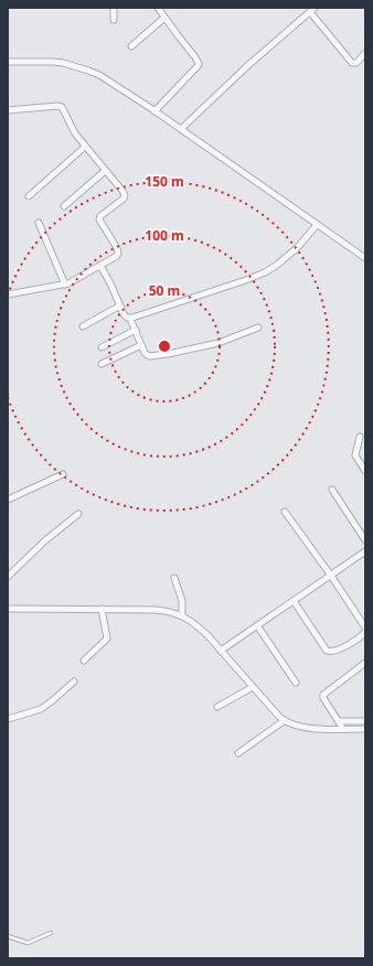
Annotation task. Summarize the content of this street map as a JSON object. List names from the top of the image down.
{
  "rings": ["150 m", "100 m", "50 m"]
}
